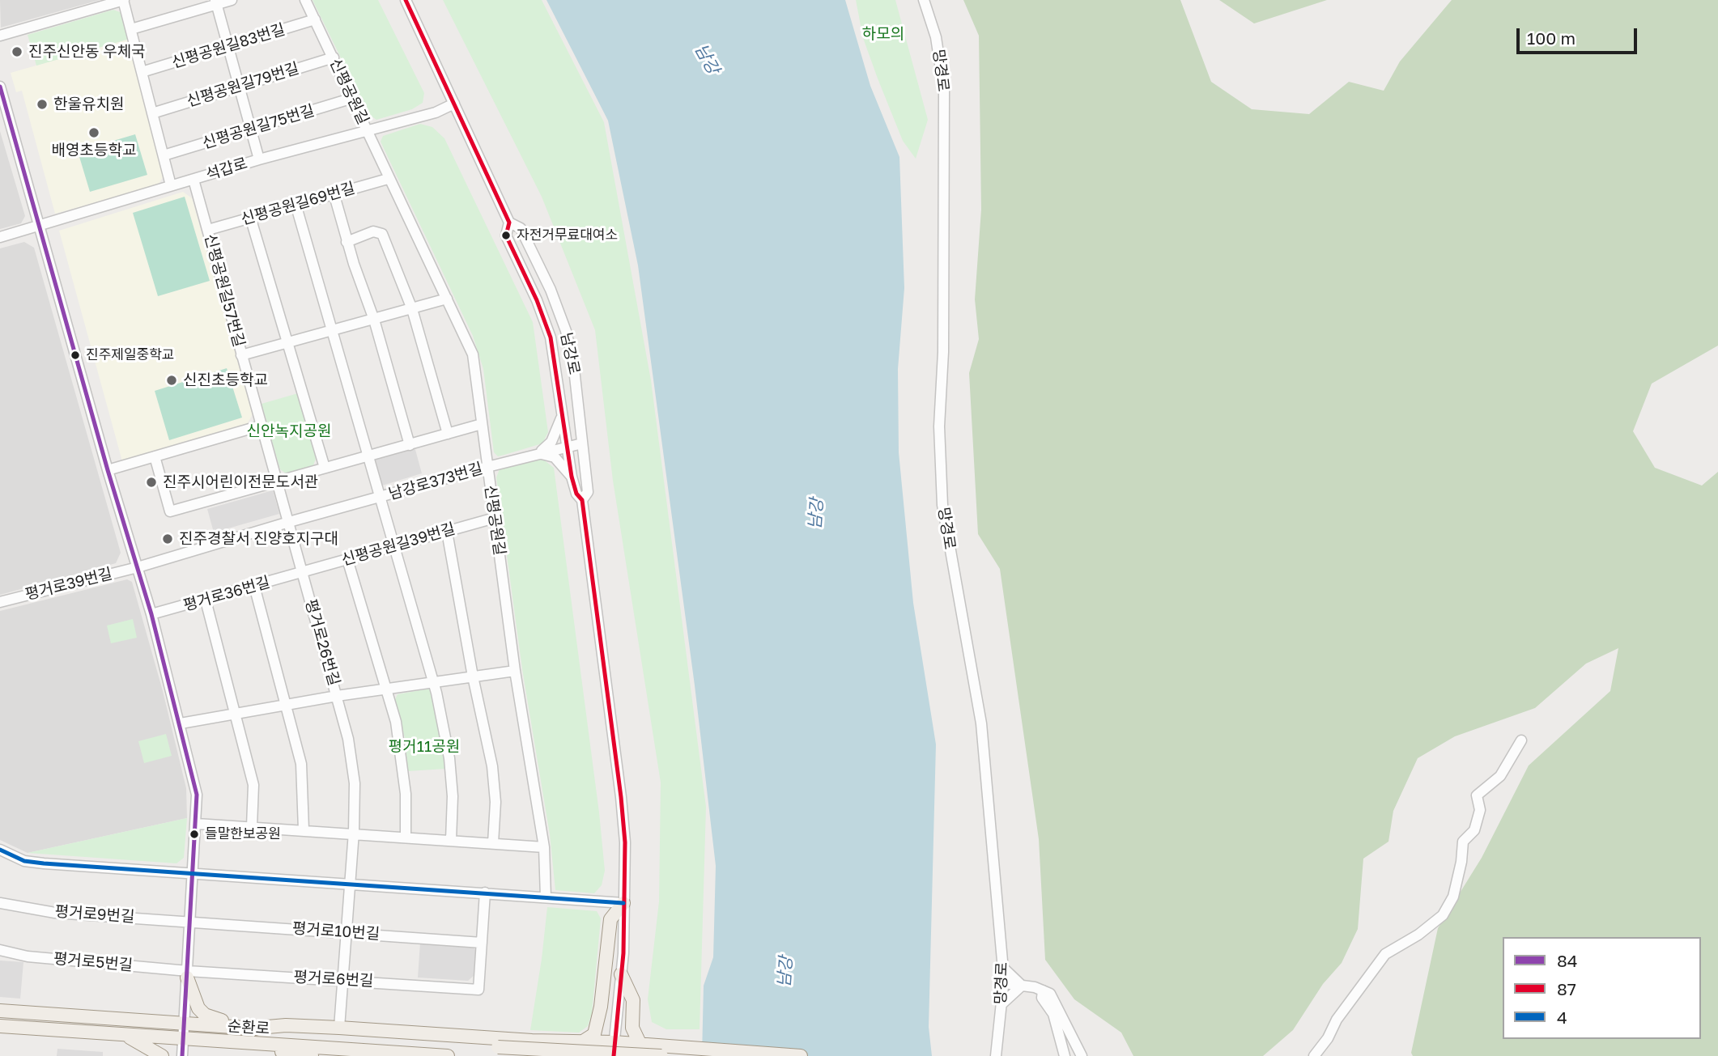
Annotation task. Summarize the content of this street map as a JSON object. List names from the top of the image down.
{
  "streets": {
    "main road": ["순환로"],
    "street": [
      "신평공원길83번길",
      "망경로",
      "신평공원길79번길",
      "신평공원길",
      "신평공원길75번길",
      "석갑로",
      "신평공원길69번길",
      "신평공원길57번길",
      "남강로",
      "남강로373번길",
      "신평공원길39번길",
      "평거로39번길",
      "평거로36번길",
      "평거로26번길",
      "평거로9번길",
      "평거로10번길",
      "평거로5번길",
      "평거로6번길"
    ]
  },
  "crossings": [
    ["신평공원길83번길", "신평공원길"],
    ["신평공원길79번길", "신평공원길"],
    ["신평공원길", "신평공원길75번길"],
    ["신평공원길", "석갑로"],
    ["신평공원길", "신평공원길69번길"],
    ["신평공원길", "신평공원길57번길"],
    ["신평공원길", "남강로373번길"],
    ["신평공원길", "신평공원길39번길"],
    ["석갑로", "신평공원길57번길"],
    ["석갑로", "남강로"],
    ["신평공원길69번길", "신평공원길57번길"],
    ["신평공원길57번길", "평거로26번길"],
    ["남강로", "남강로373번길"],
    ["남강로373번길", "평거로39번길"],
    ["남강로373번길", "평거로26번길"],
    ["신평공원길39번길", "평거로36번길"],
    ["신평공원길39번길", "평거로26번길"],
    ["평거로36번길", "평거로26번길"],
    ["평거로9번길", "평거로10번길"],
    ["평거로10번길", "평거로6번길"],
    ["평거로5번길", "평거로6번길"]
  ],
  "water": ["남강"],
  "parks": ["하모의", "신안녹지공원", "평거11공원"],
  "places": [
    "진주신안동 우체국",
    "한울유치원",
    "배영초등학교",
    "자전거무료대여소",
    "진주제일중학교",
    "신진초등학교",
    "진주시어린이전문도서관",
    "진주경찰서 진양호지구대",
    "들말한보공원"
  ],
  "lines": ["transit line 87", "transit line 84", "transit line 4"],
  "legend": ["84", "87", "4"],
  "scale_bar": "100 m"
}
